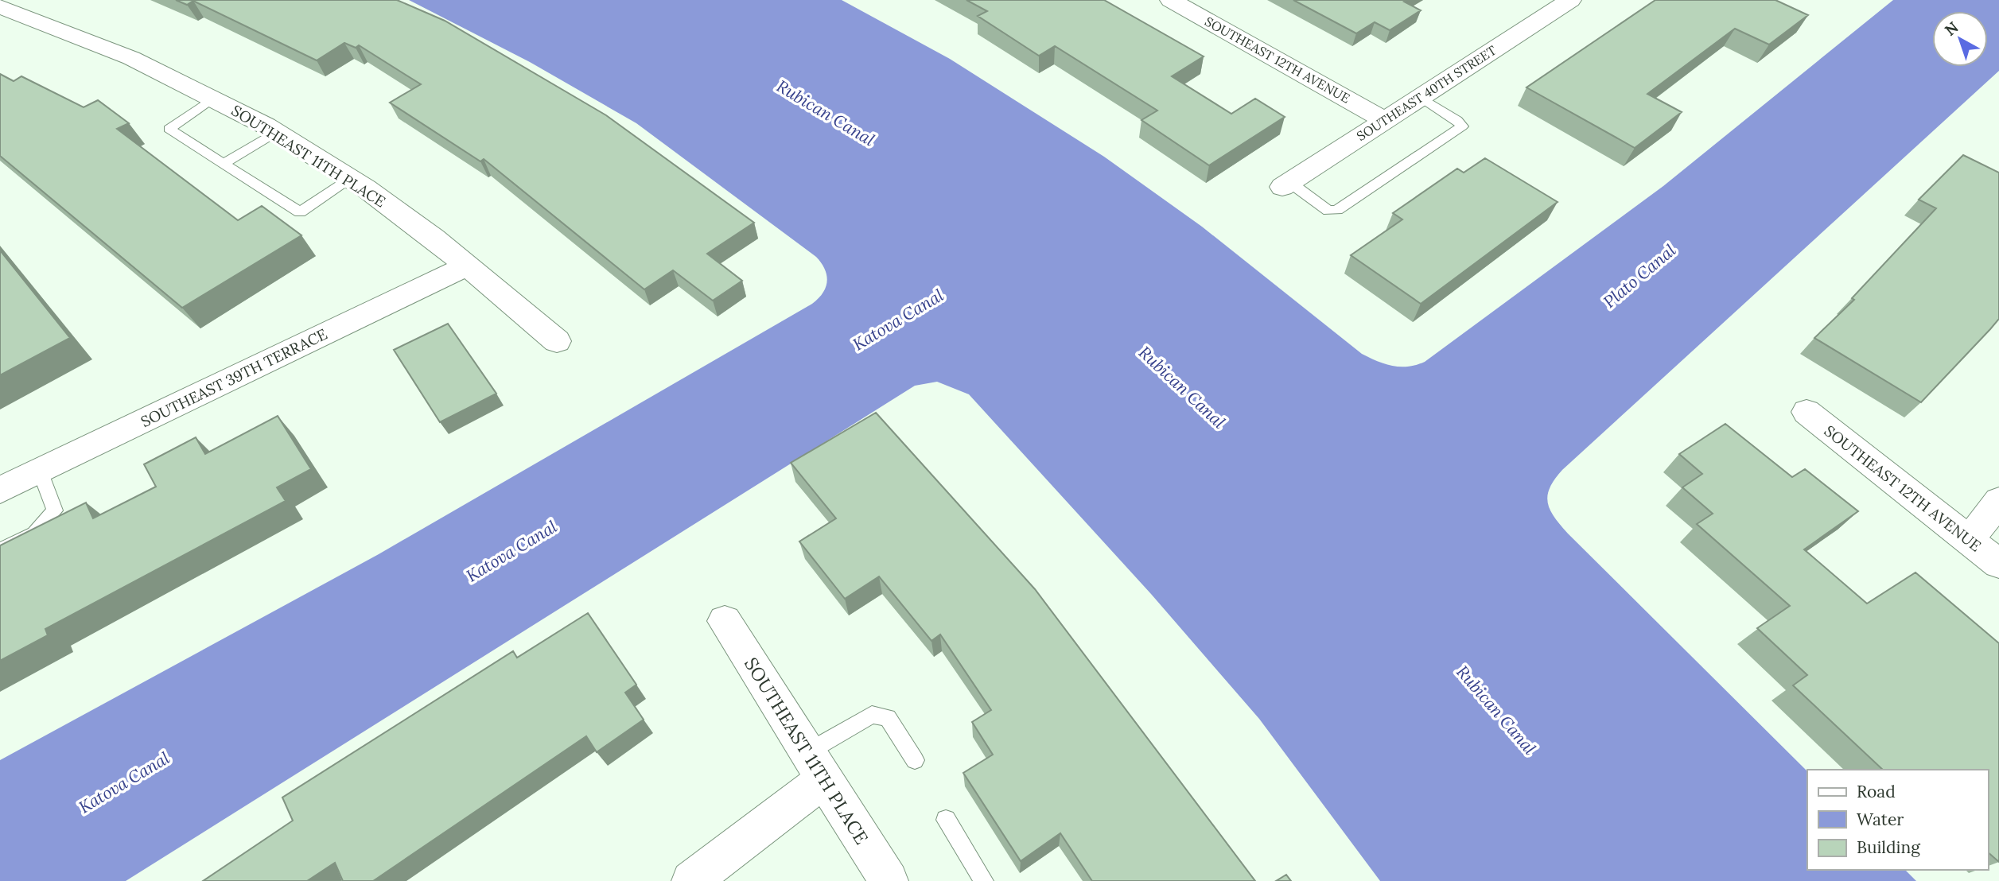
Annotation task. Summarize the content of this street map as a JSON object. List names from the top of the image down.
{
  "streets": {
    "street": [
      "SOUTHEAST 12TH AVENUE",
      "SOUTHEAST 40TH STREET",
      "SOUTHEAST 11TH PLACE",
      "SOUTHEAST 39TH TERRACE"
    ]
  },
  "crossings": [
    ["SOUTHEAST 12TH AVENUE", "SOUTHEAST 40TH STREET"],
    ["SOUTHEAST 11TH PLACE", "SOUTHEAST 39TH TERRACE"]
  ],
  "water": ["Rubican Canal", "Plato Canal", "Katova Canal"],
  "legend": ["Road", "Water", "Building"],
  "north": "top left"
}
